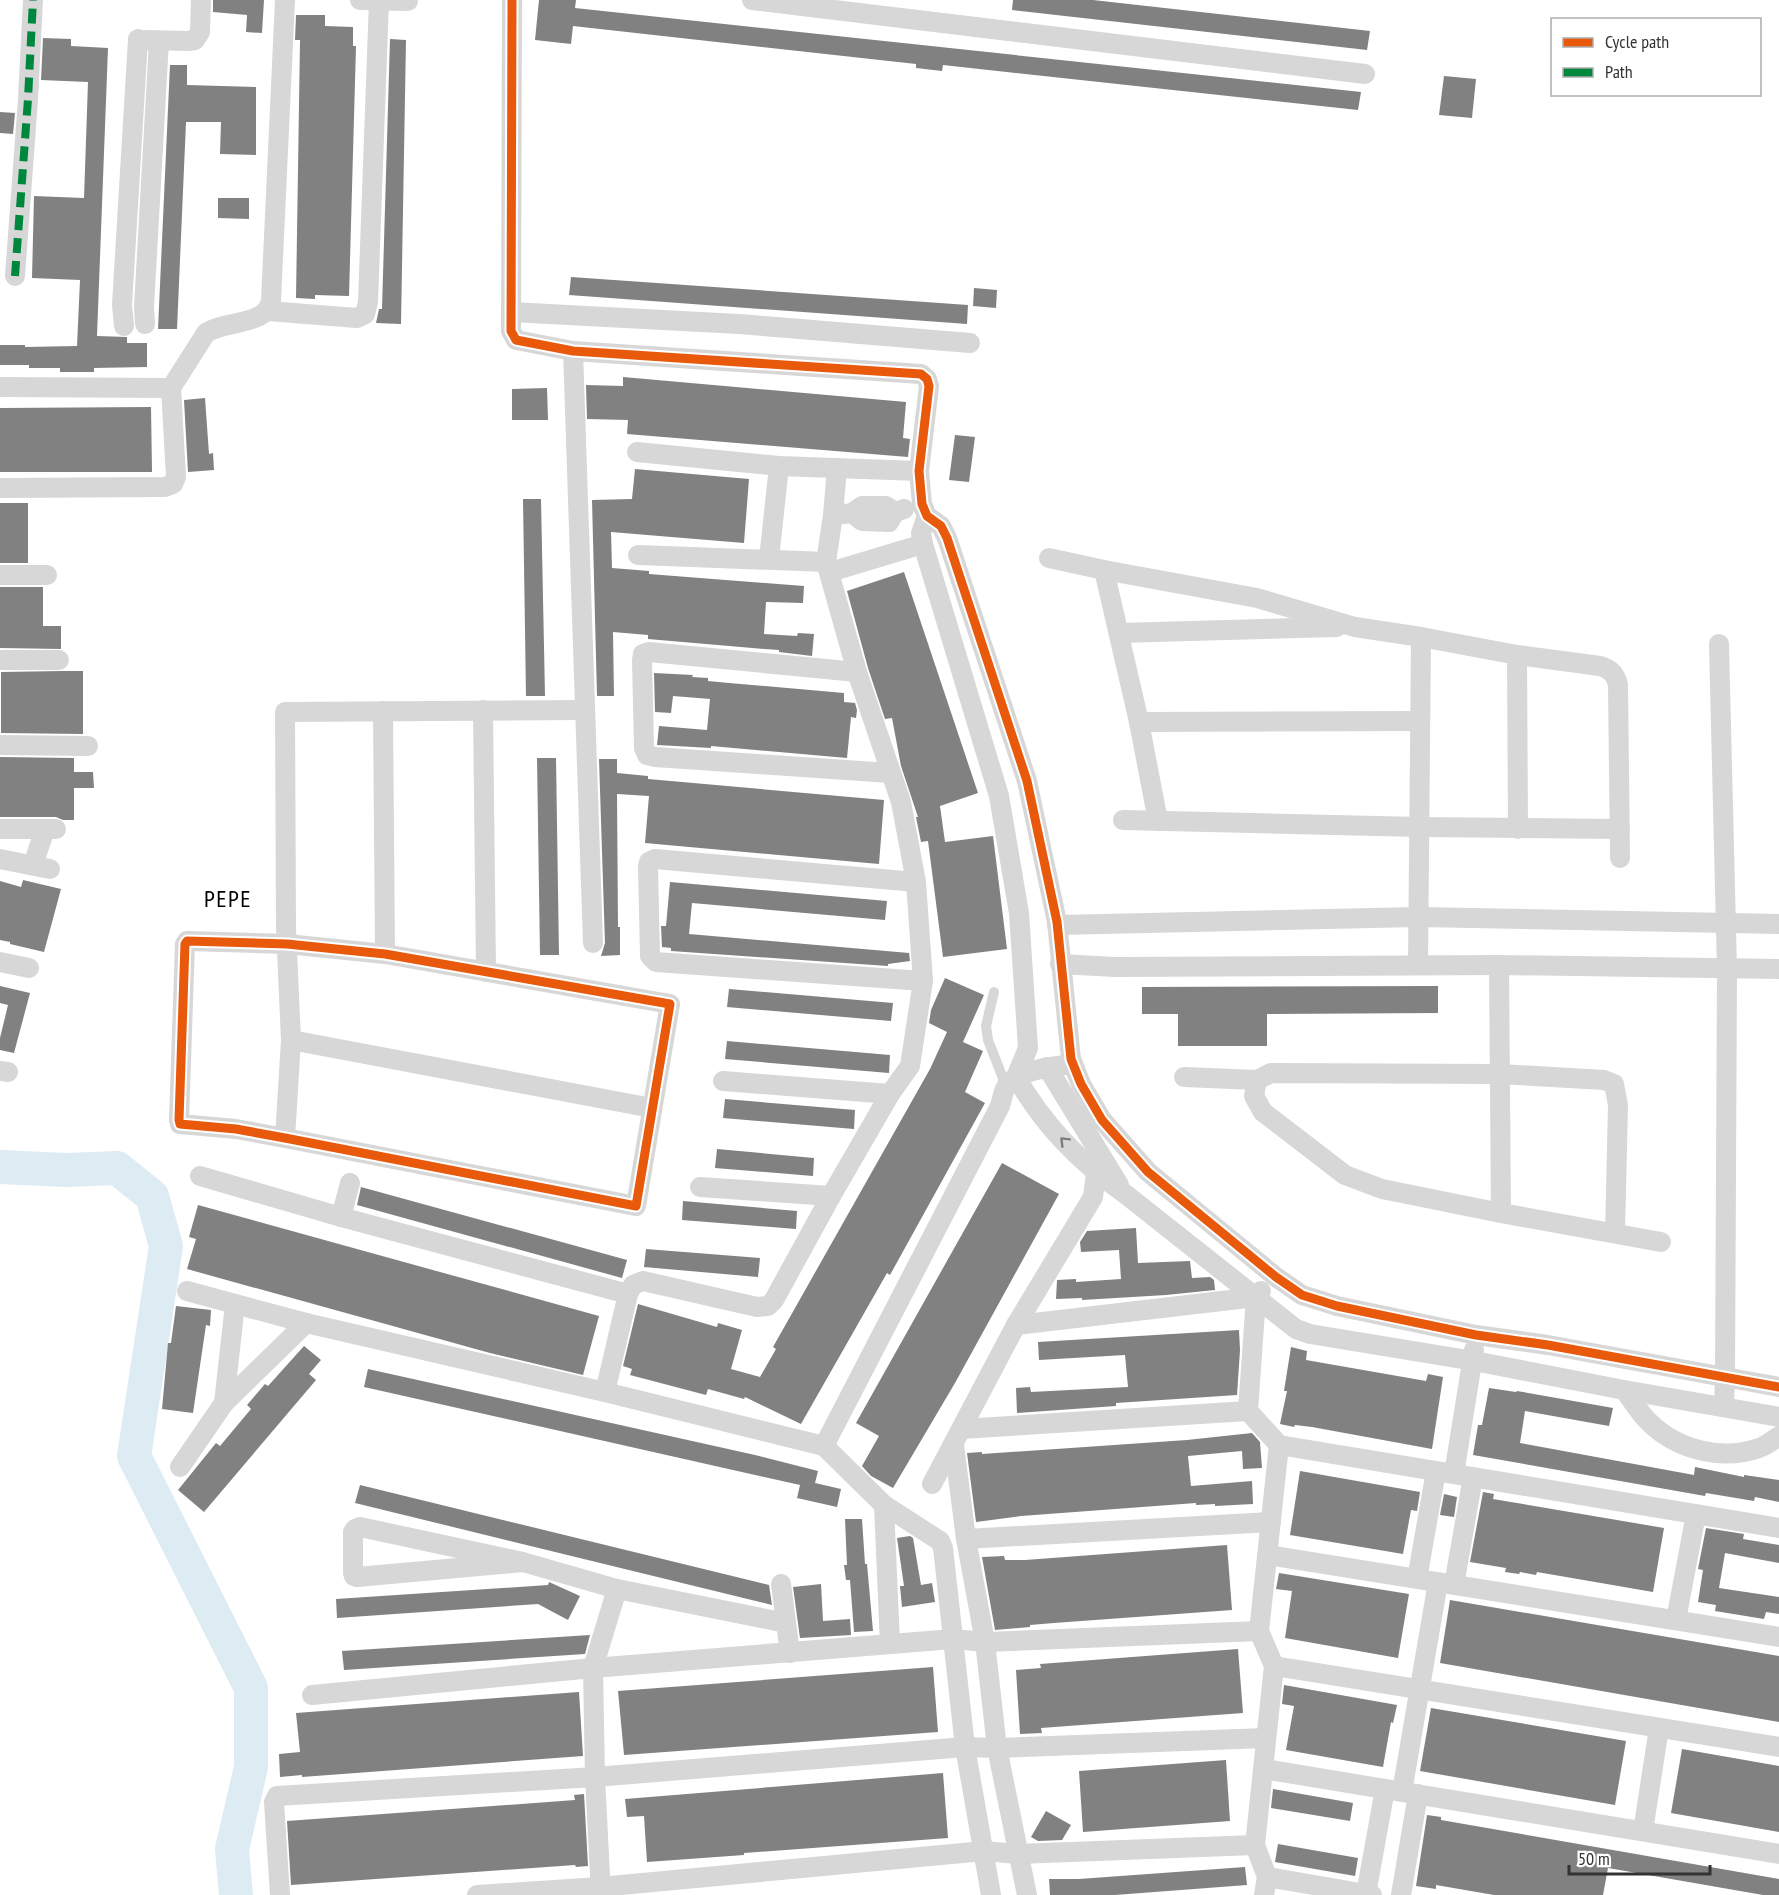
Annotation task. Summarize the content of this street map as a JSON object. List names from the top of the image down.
{
  "districts": ["PEPE"],
  "legend": ["Cycle path", "Path"],
  "scale_bar": "50 m"
}
